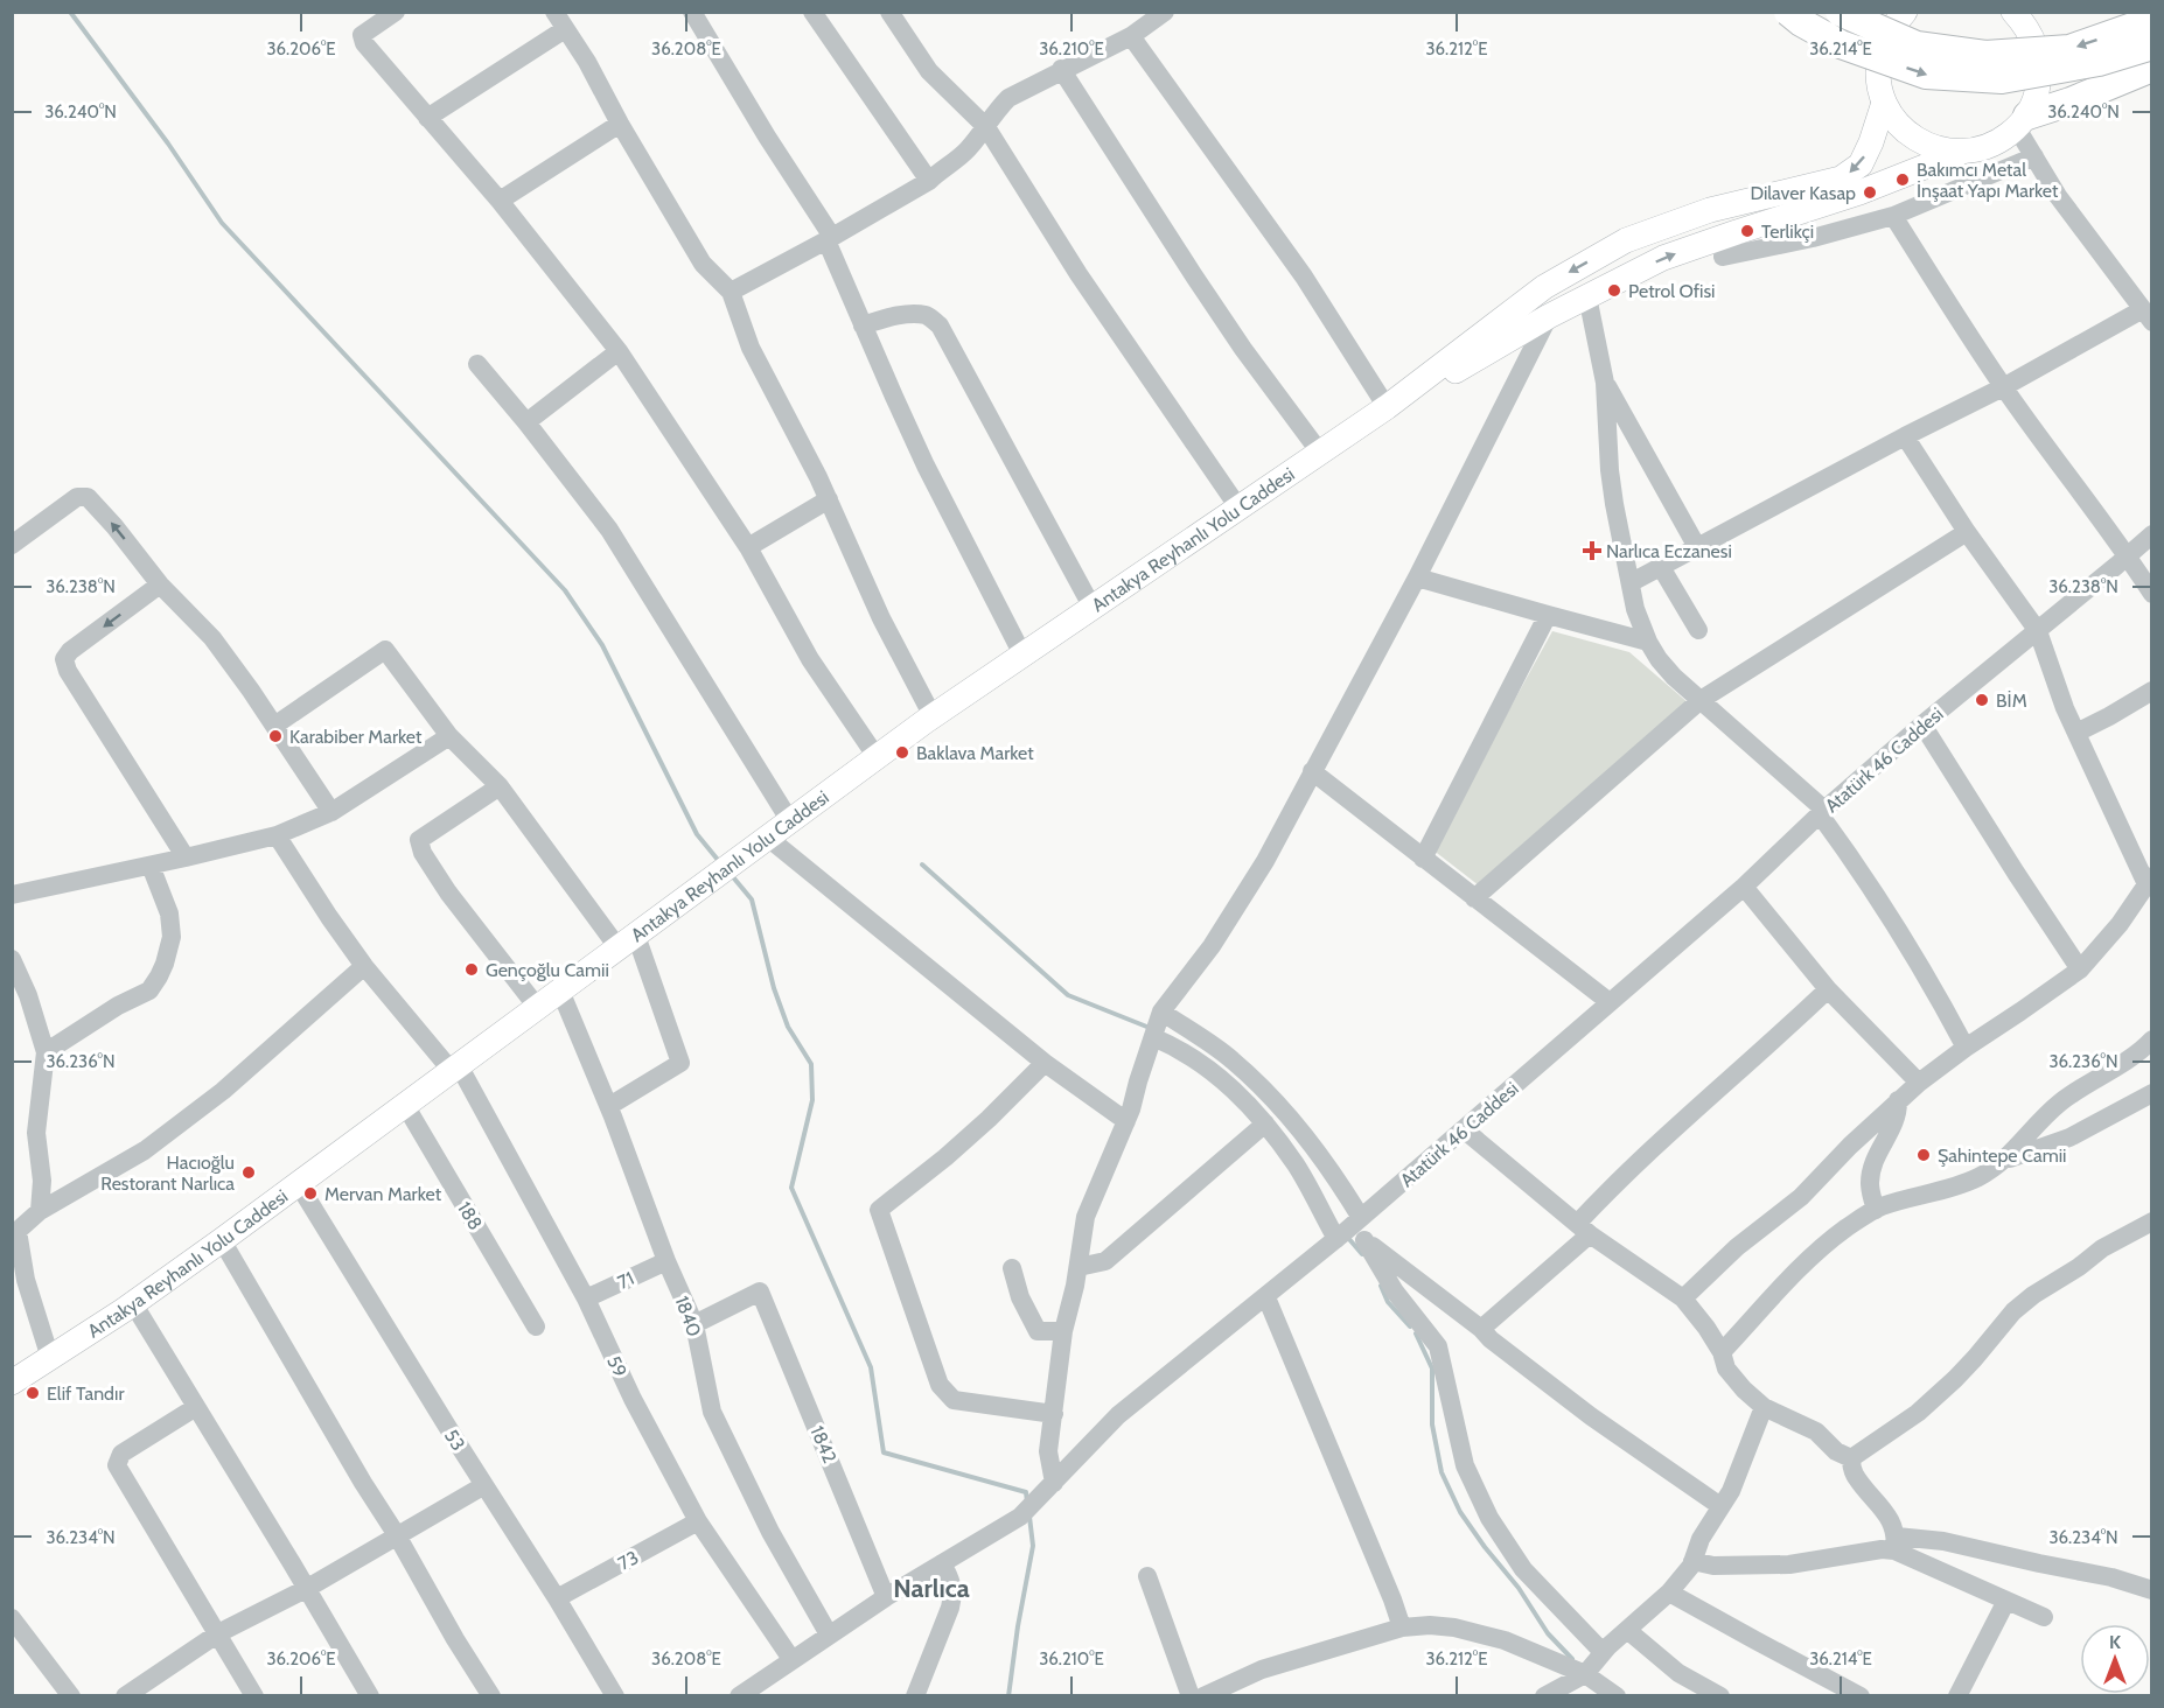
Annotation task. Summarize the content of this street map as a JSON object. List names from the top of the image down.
{
  "streets": {
    "main road": ["Antakya Reyhanlı Yolu Caddesi"],
    "street": [
      "Atatürk 46 Caddesi",
      "188",
      "71",
      "1840",
      "59",
      "53",
      "1842",
      "73"
    ]
  },
  "crossings": [
    ["Antakya Reyhanlı Yolu Caddesi", "188"],
    ["Antakya Reyhanlı Yolu Caddesi", "1840"],
    ["Antakya Reyhanlı Yolu Caddesi", "59"],
    ["Antakya Reyhanlı Yolu Caddesi", "53"],
    ["Atatürk 46 Caddesi", "1840"],
    ["Atatürk 46 Caddesi", "59"],
    ["Atatürk 46 Caddesi", "1842"],
    ["71", "1840"],
    ["71", "59"],
    ["1840", "1842"],
    ["59", "73"],
    ["53", "73"]
  ],
  "districts": ["Narlıca"],
  "places": {
    "other": [
      "Bakımcı Metal İnşaat Yapı Market",
      "Dilaver Kasap",
      "Terlikçi",
      "Petrol Ofisi",
      "BİM",
      "Karabiber Market",
      "Baklava Market",
      "Gençoğlu Camii",
      "Şahintepe Camii",
      "Hacıoğlu Restorant Narlıca",
      "Mervan Market",
      "Elif Tandır"
    ],
    "health": ["Narlıca Eczanesi"]
  },
  "north": "top",
  "coordinates": [
    "36.206°E",
    "36.208°E",
    "36.210°E",
    "36.212°E",
    "36.214°E",
    "36.240°N",
    "36.238°N",
    "36.236°N",
    "36.234°N"
  ]
}
